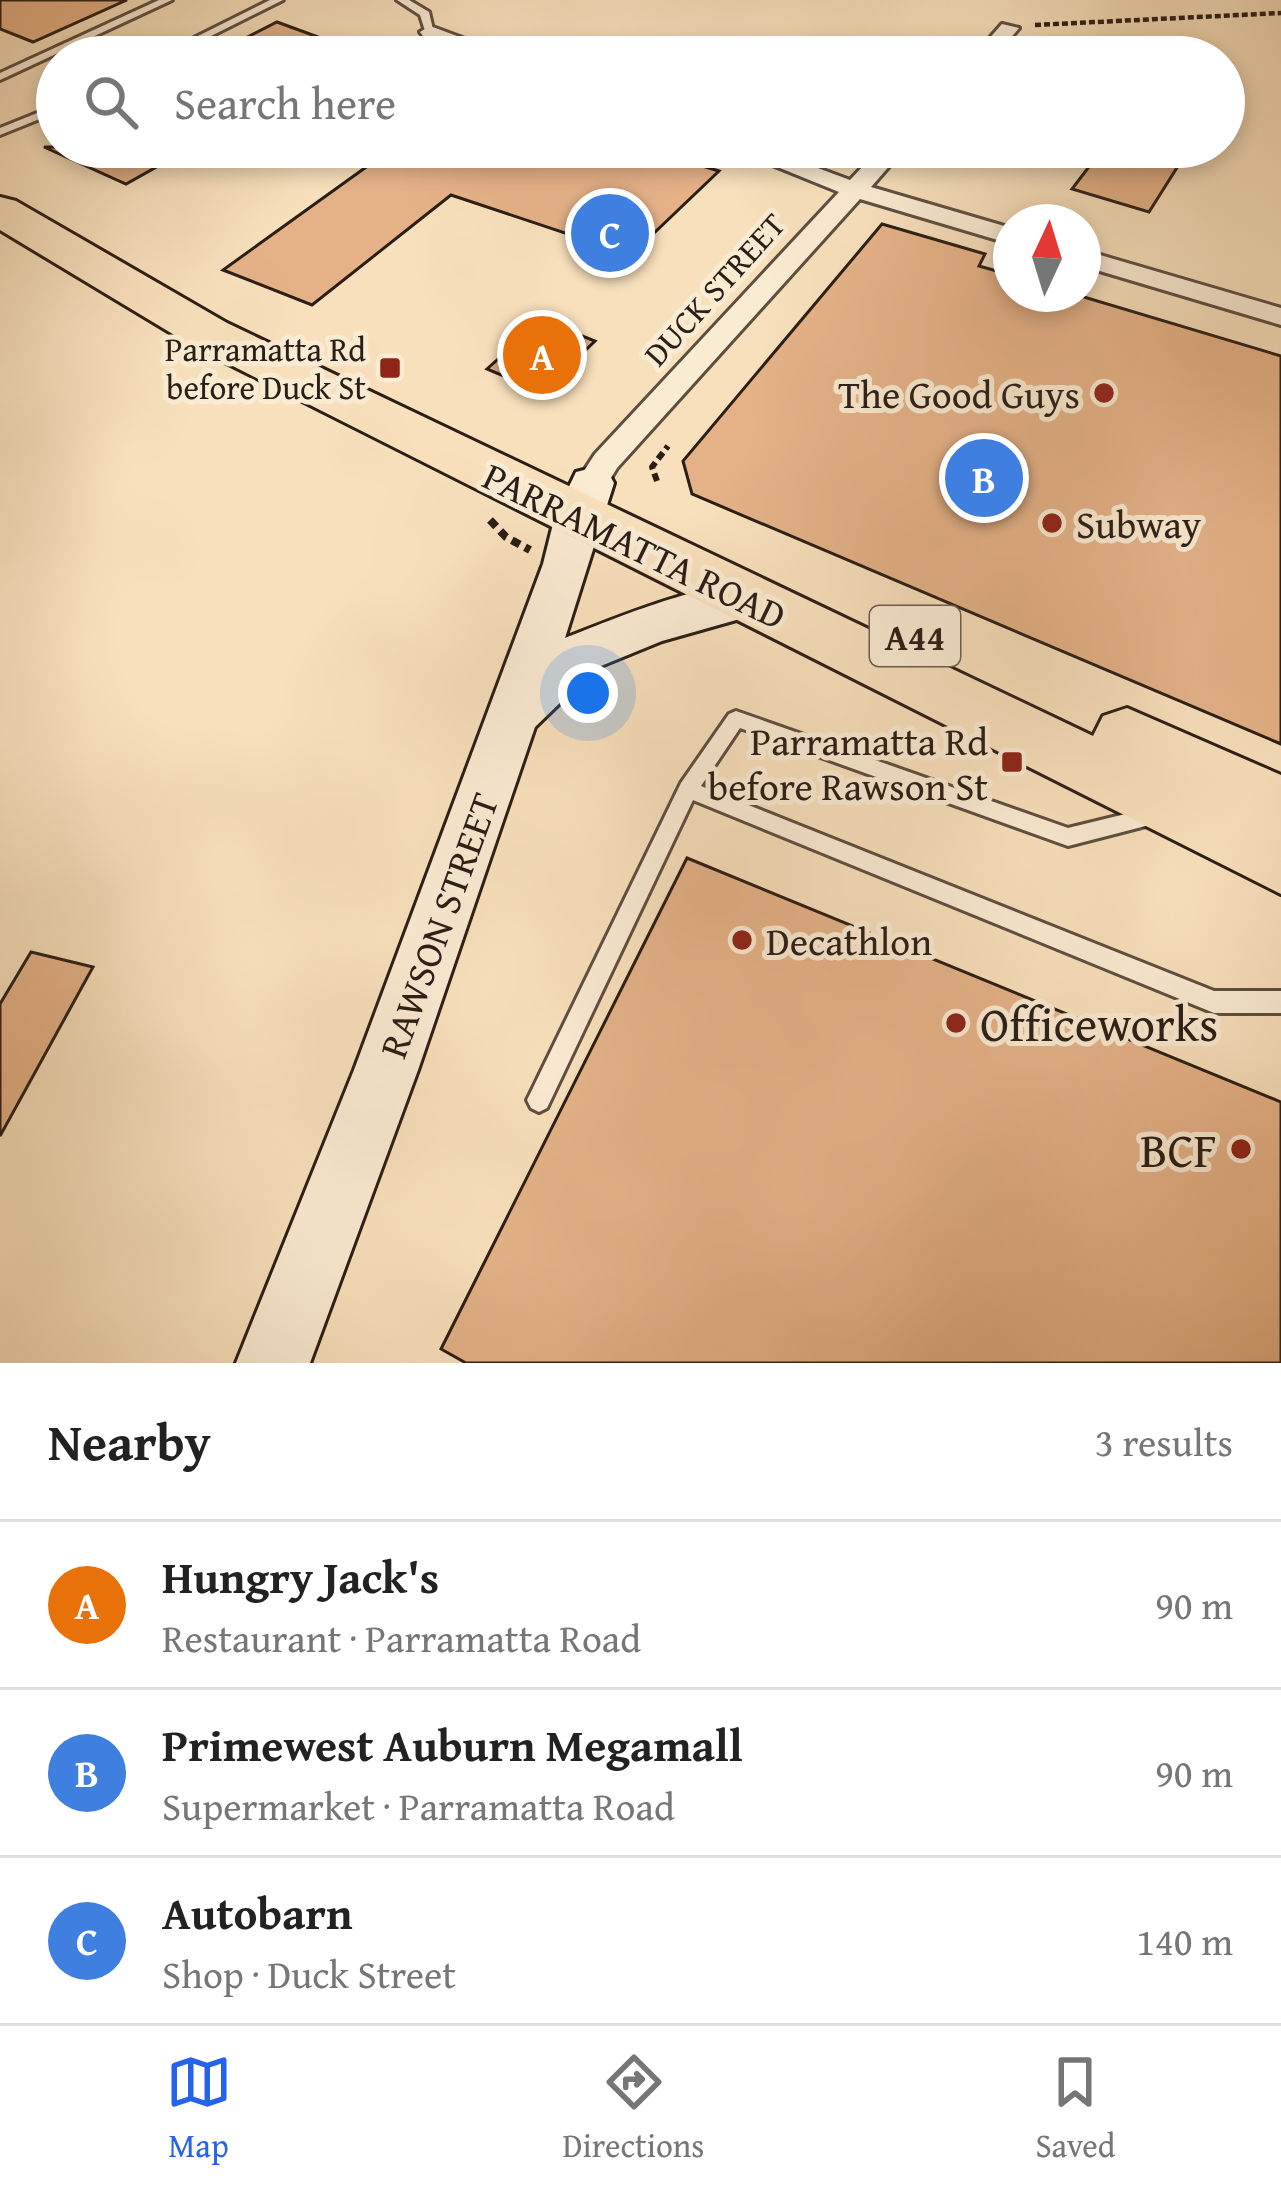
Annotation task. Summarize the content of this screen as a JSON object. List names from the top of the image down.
{
  "streets": {
    "highway": ["PARRAMATTA ROAD", "A44"],
    "main road": ["RAWSON STREET"],
    "street": ["DUCK STREET"]
  },
  "crossings": [
    ["DUCK STREET", "PARRAMATTA ROAD"],
    ["DUCK STREET", "RAWSON STREET"],
    ["PARRAMATTA ROAD", "RAWSON STREET"]
  ],
  "places": {
    "transit": ["Parramatta Rd before Duck St", "Parramatta Rd before Rawson St"],
    "other": [
      "The Good Guys",
      "Subway",
      "Decathlon",
      "Officeworks",
      "BCF"
    ]
  },
  "north": "top",
  "page": {
    "search": "Search here",
    "pins": ["C", "A", "B"],
    "heading": ["Nearby", "3 results"],
    "list": [
      {
        "mark": "A",
        "name": "Hungry Jack's",
        "note": "Restaurant · Parramatta Road",
        "value": "90 m"
      },
      {
        "mark": "B",
        "name": "Primewest Auburn Megamall",
        "note": "Supermarket · Parramatta Road",
        "value": "90 m"
      },
      {
        "mark": "C",
        "name": "Autobarn",
        "note": "Shop · Duck Street",
        "value": "140 m"
      }
    ],
    "nav": ["Map", "Directions", "Saved"]
  }
}
